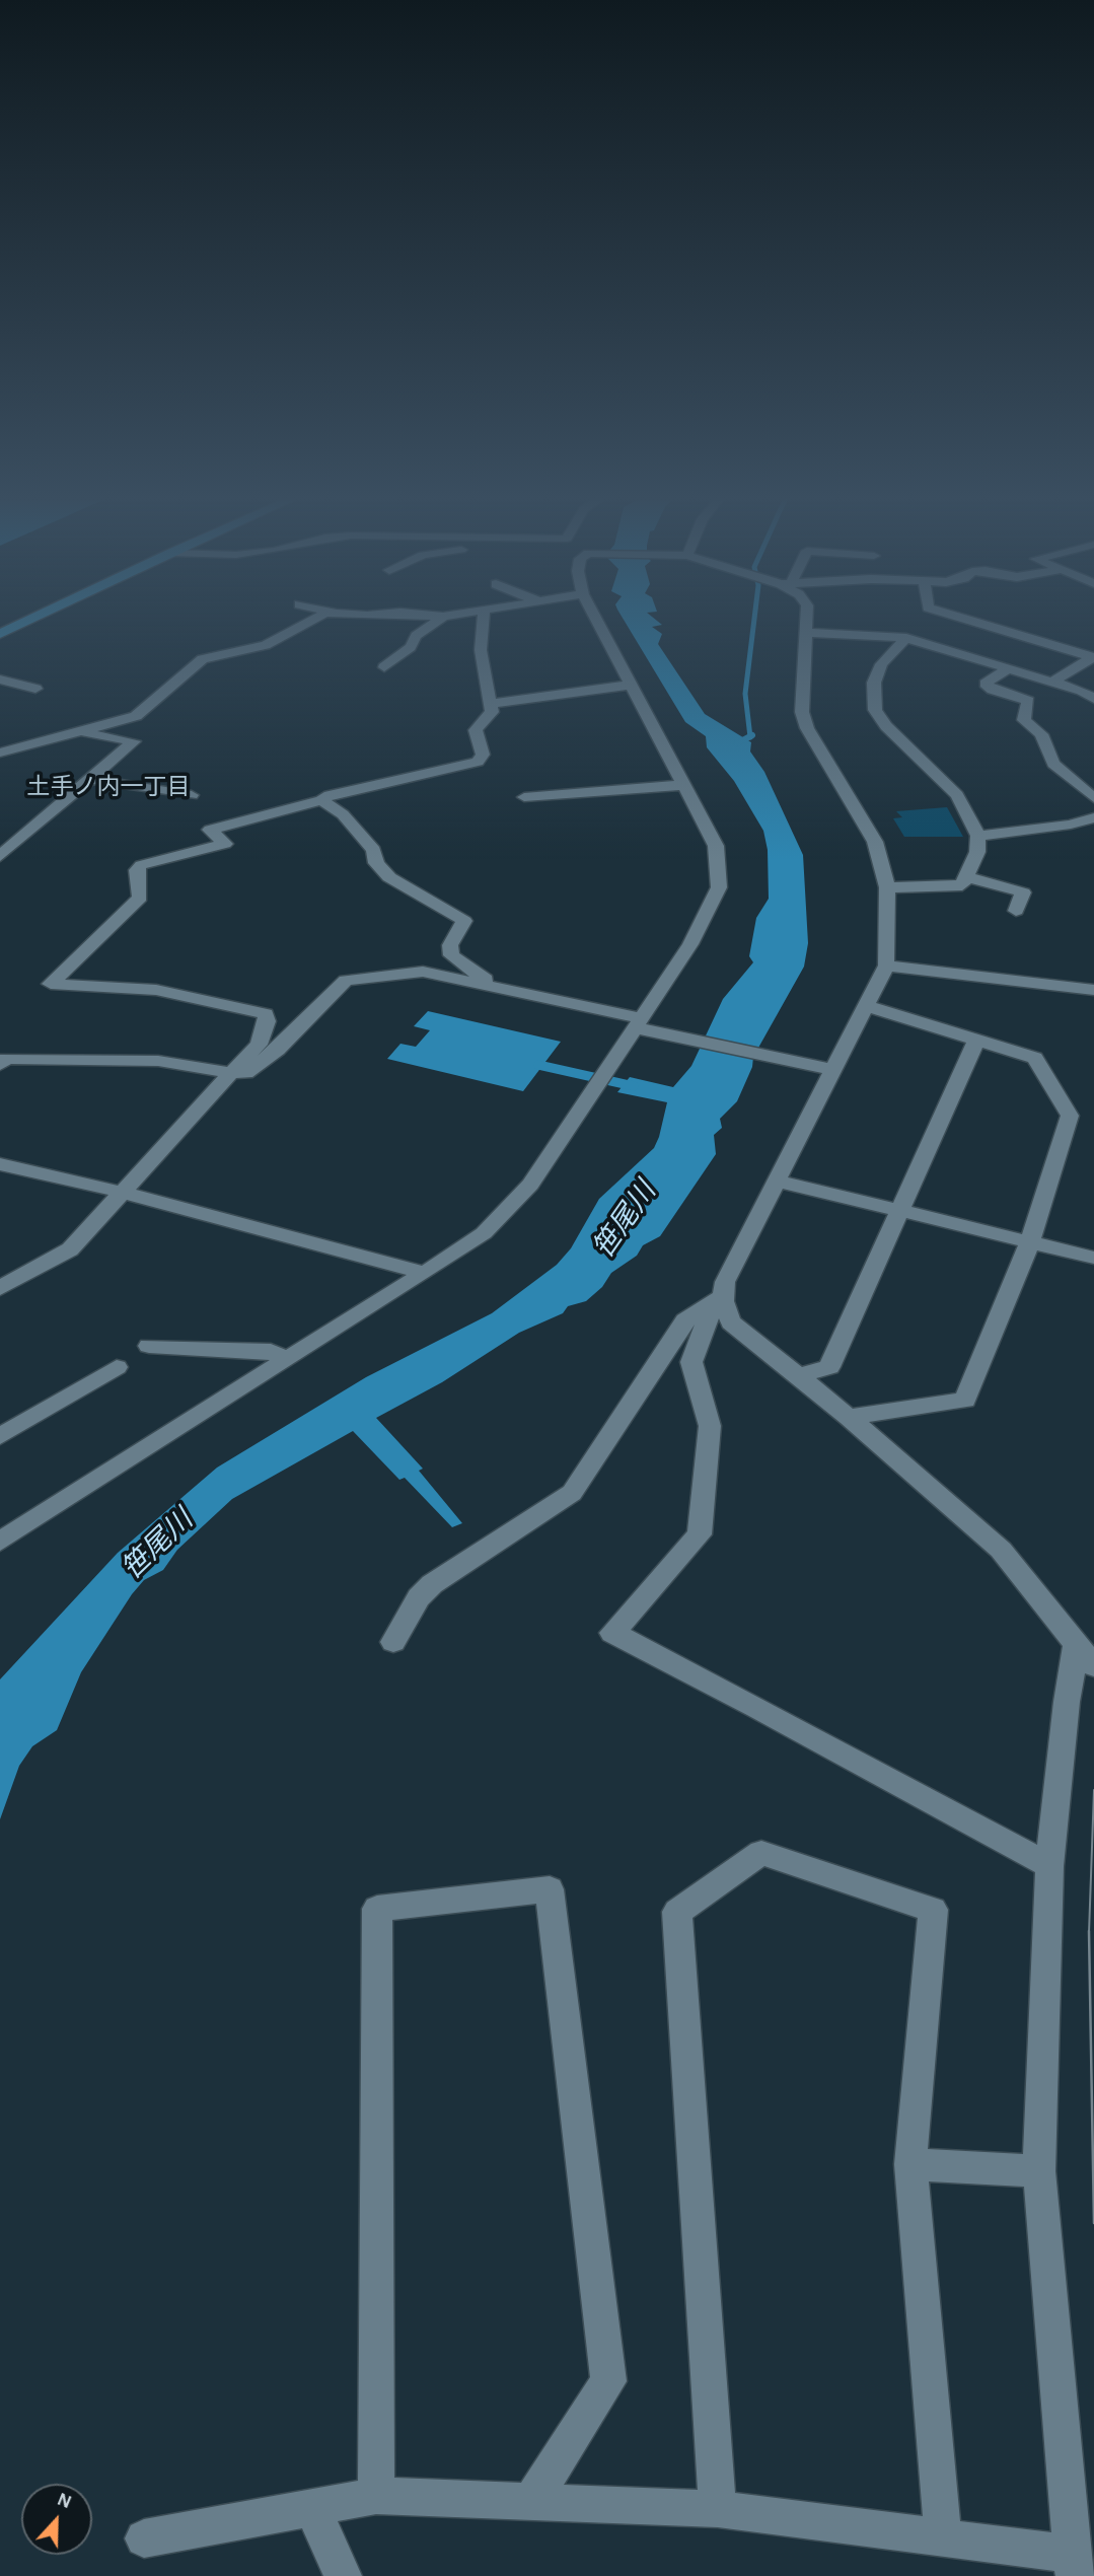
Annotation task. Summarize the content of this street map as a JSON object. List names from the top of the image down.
{
  "districts": ["土手ノ内一丁目"],
  "water": ["笹尾川"],
  "north": "top"
}
